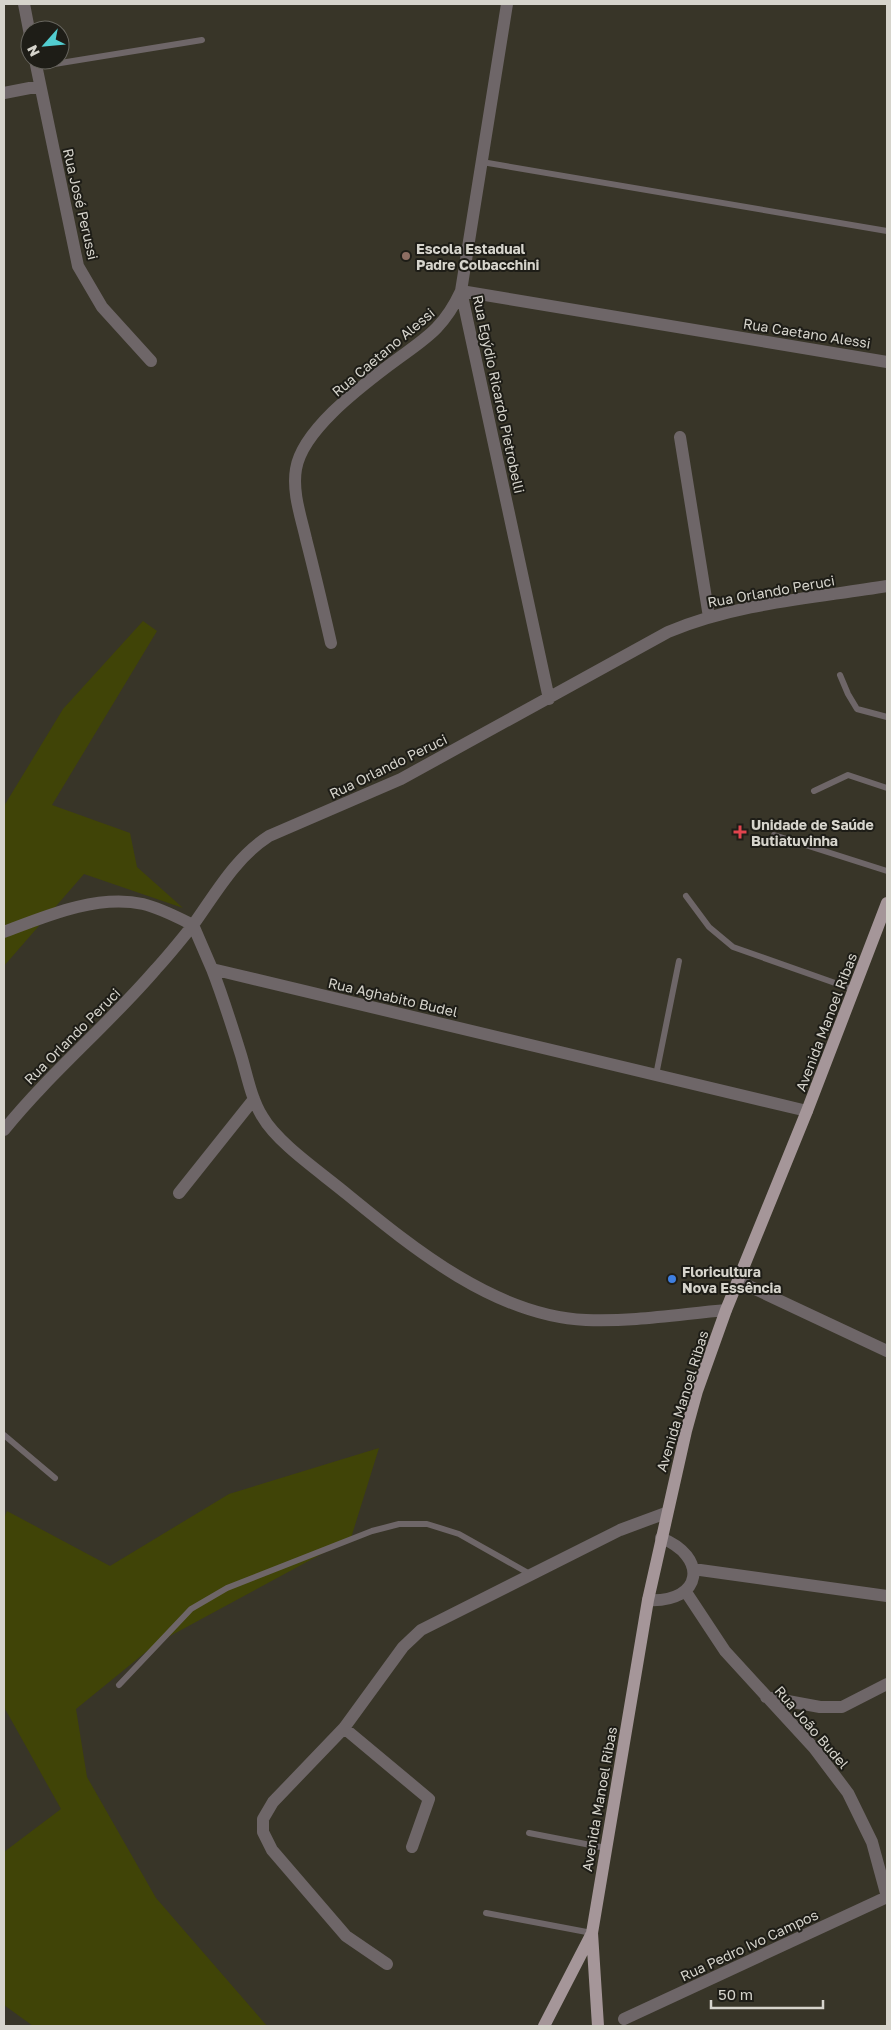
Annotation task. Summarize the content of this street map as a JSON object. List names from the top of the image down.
{
  "streets": {
    "main road": ["Avenida Manoel Ribas"],
    "street": [
      "Rua José Perussi",
      "Rua Caetano Alessi",
      "Rua Egýdio Ricardo Pietrobelli",
      "Rua Orlando Peruci",
      "Rua Aghabito Budel",
      "Rua João Budel",
      "Rua Pedro Ivo Campos"
    ]
  },
  "crossings": [
    ["Rua Caetano Alessi", "Rua Egýdio Ricardo Pietrobelli"],
    ["Rua Egýdio Ricardo Pietrobelli", "Rua Orlando Peruci"],
    ["Rua Aghabito Budel", "Avenida Manoel Ribas"],
    ["Rua João Budel", "Rua Pedro Ivo Campos"]
  ],
  "places": {
    "other": ["Escola Estadual Padre Colbacchini", "Floricultura Nova Essência"],
    "health": ["Unidade de Saúde Butiatuvinha"]
  },
  "scale_bar": "50 m",
  "north": "bottom left"
}
